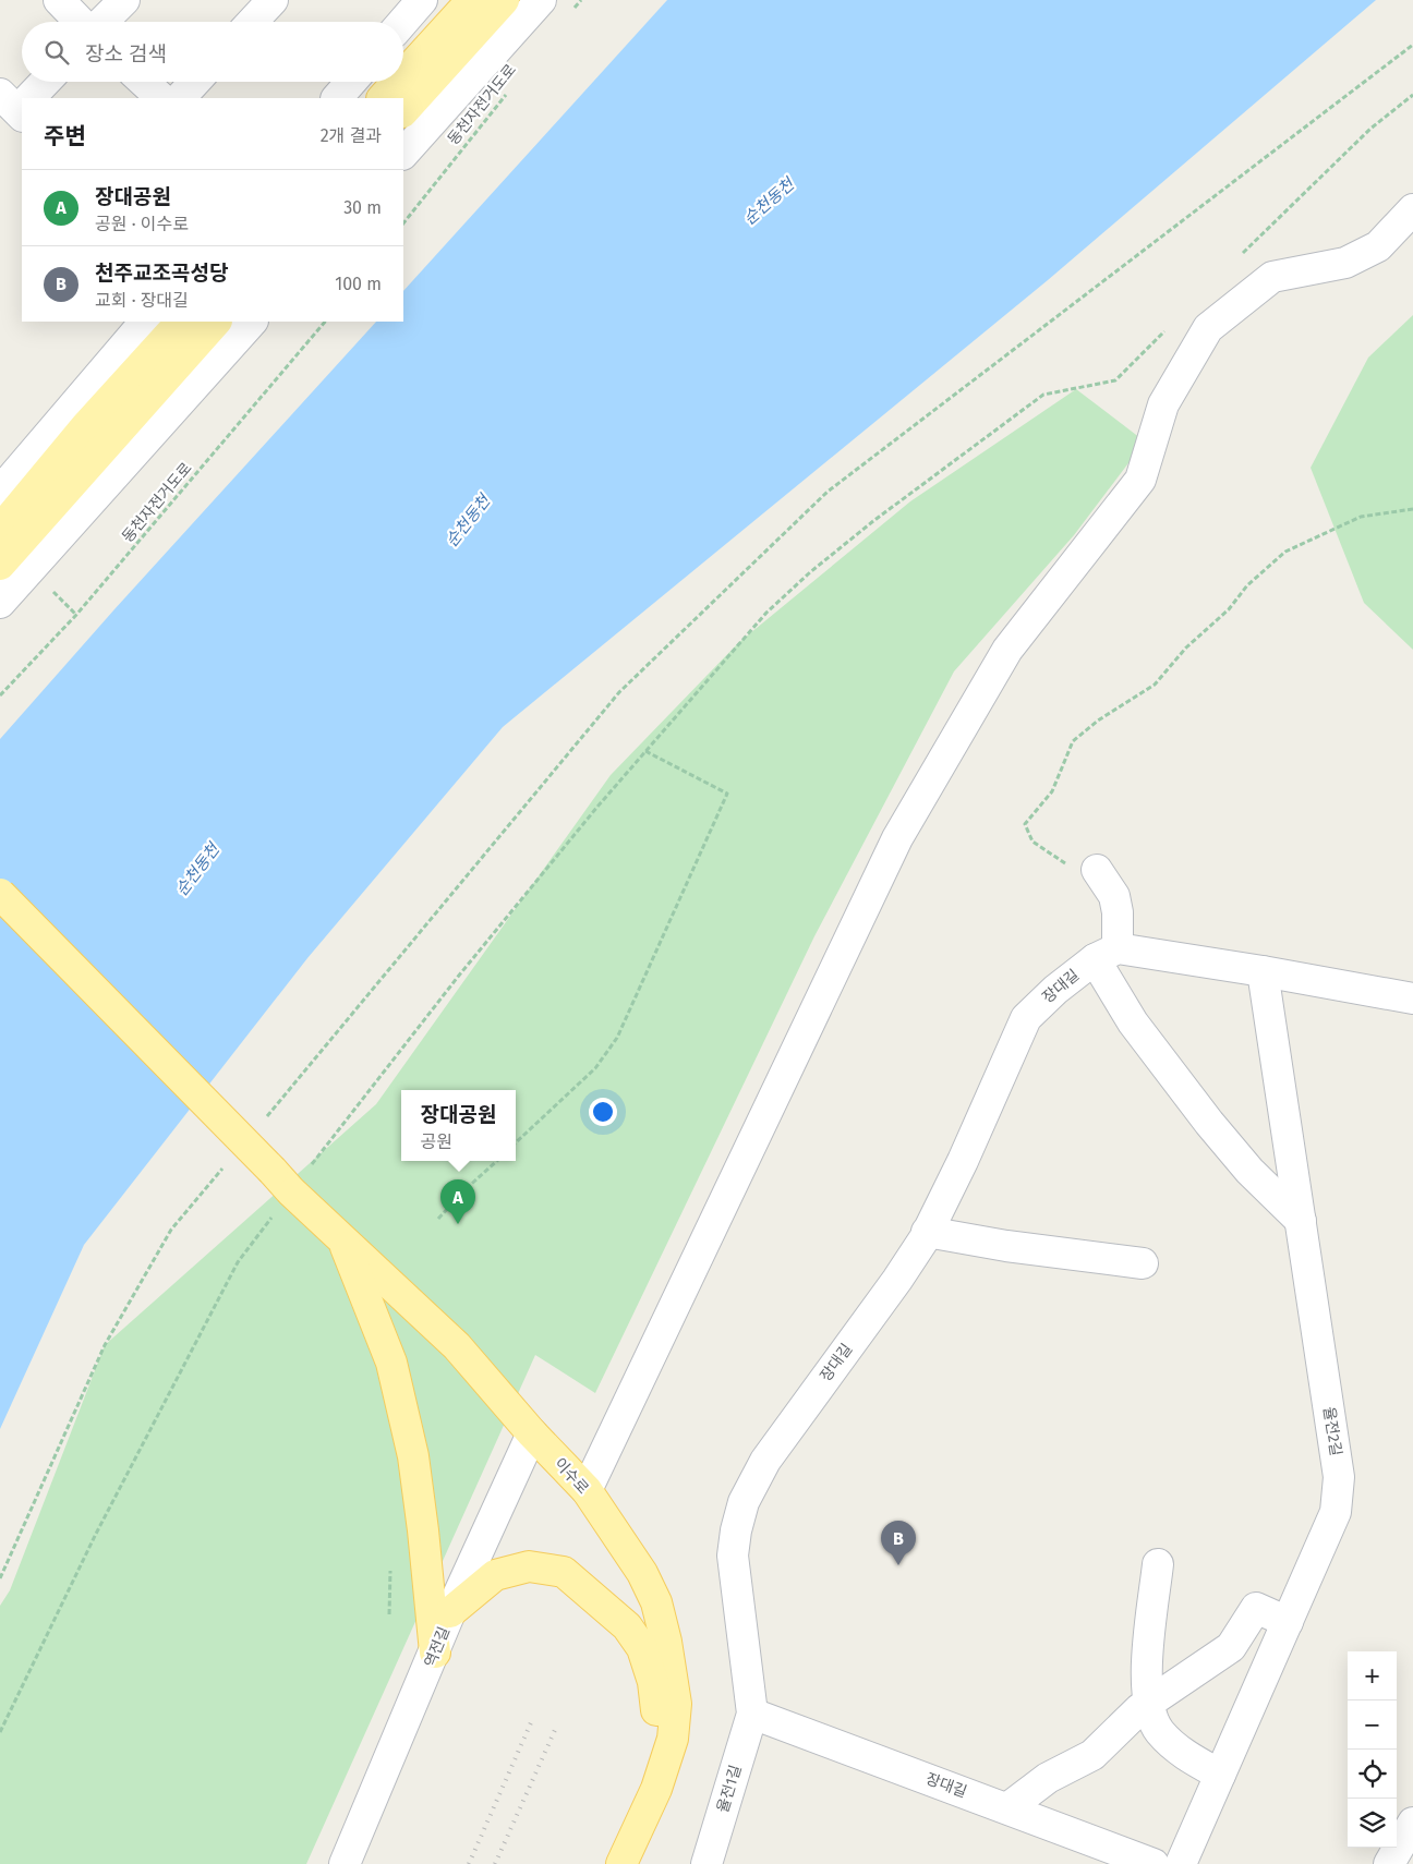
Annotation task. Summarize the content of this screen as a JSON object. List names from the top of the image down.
{
  "streets": {
    "main road": ["이수로"],
    "street": [
      "장대길",
      "율전2길",
      "역전길",
      "율전1길"
    ],
    "path": ["동천자전거도로"]
  },
  "crossings": [
    ["장대길", "율전1길"],
    ["이수로", "역전길"]
  ],
  "water": ["순천동천"],
  "page": {
    "search": "장소 검색",
    "heading": ["주변", "2개 결과"],
    "list": [
      {
        "mark": "A",
        "name": "장대공원",
        "note": "공원 · 이수로",
        "value": "30 m"
      },
      {
        "mark": "B",
        "name": "천주교조곡성당",
        "note": "교회 · 장대길",
        "value": "100 m"
      }
    ],
    "popup": ["장대공원", "공원"],
    "pins": ["A", "B"],
    "map_buttons": ["+", "−"]
  }
}
